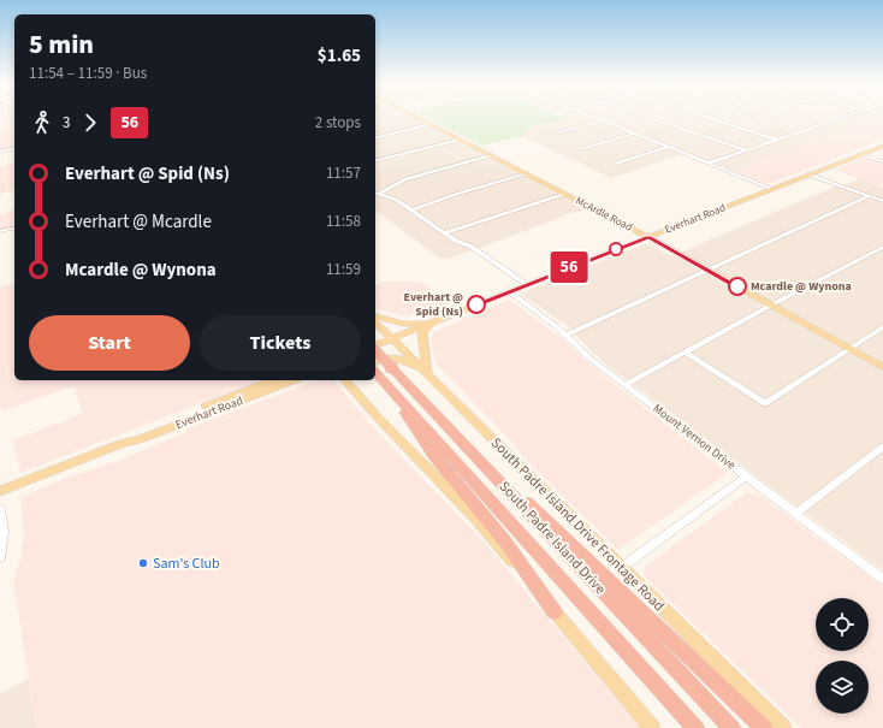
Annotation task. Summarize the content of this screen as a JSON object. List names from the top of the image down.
{
  "streets": {
    "highway": ["South Padre Island Drive"],
    "main road": ["McArdle Road", "Everhart Road", "South Padre Island Drive Frontage Road"],
    "street": ["Mount Vernon Drive"]
  },
  "crossings": [
    ["McArdle Road", "Everhart Road"],
    ["Everhart Road", "Mount Vernon Drive"],
    ["Everhart Road", "South Padre Island Drive Frontage Road"]
  ],
  "places": ["Mcardle @ Wynona", "Everhart @ Spid (Ns)", "Sam's Club"],
  "lines": ["bus line 56"],
  "page": {
    "on_map": "56",
    "heading": ["5 min", "11:54 – 11:59 · Bus", "$1.65"],
    "legs": ["3", "56", "2 stops"],
    "list": [
      {
        "name": "Everhart @ Spid (Ns)",
        "value": "11:57"
      },
      {
        "name": "Everhart @ Mcardle",
        "value": "11:58"
      },
      {
        "name": "Mcardle @ Wynona",
        "value": "11:59"
      }
    ],
    "buttons": ["Start", "Tickets"]
  }
}
